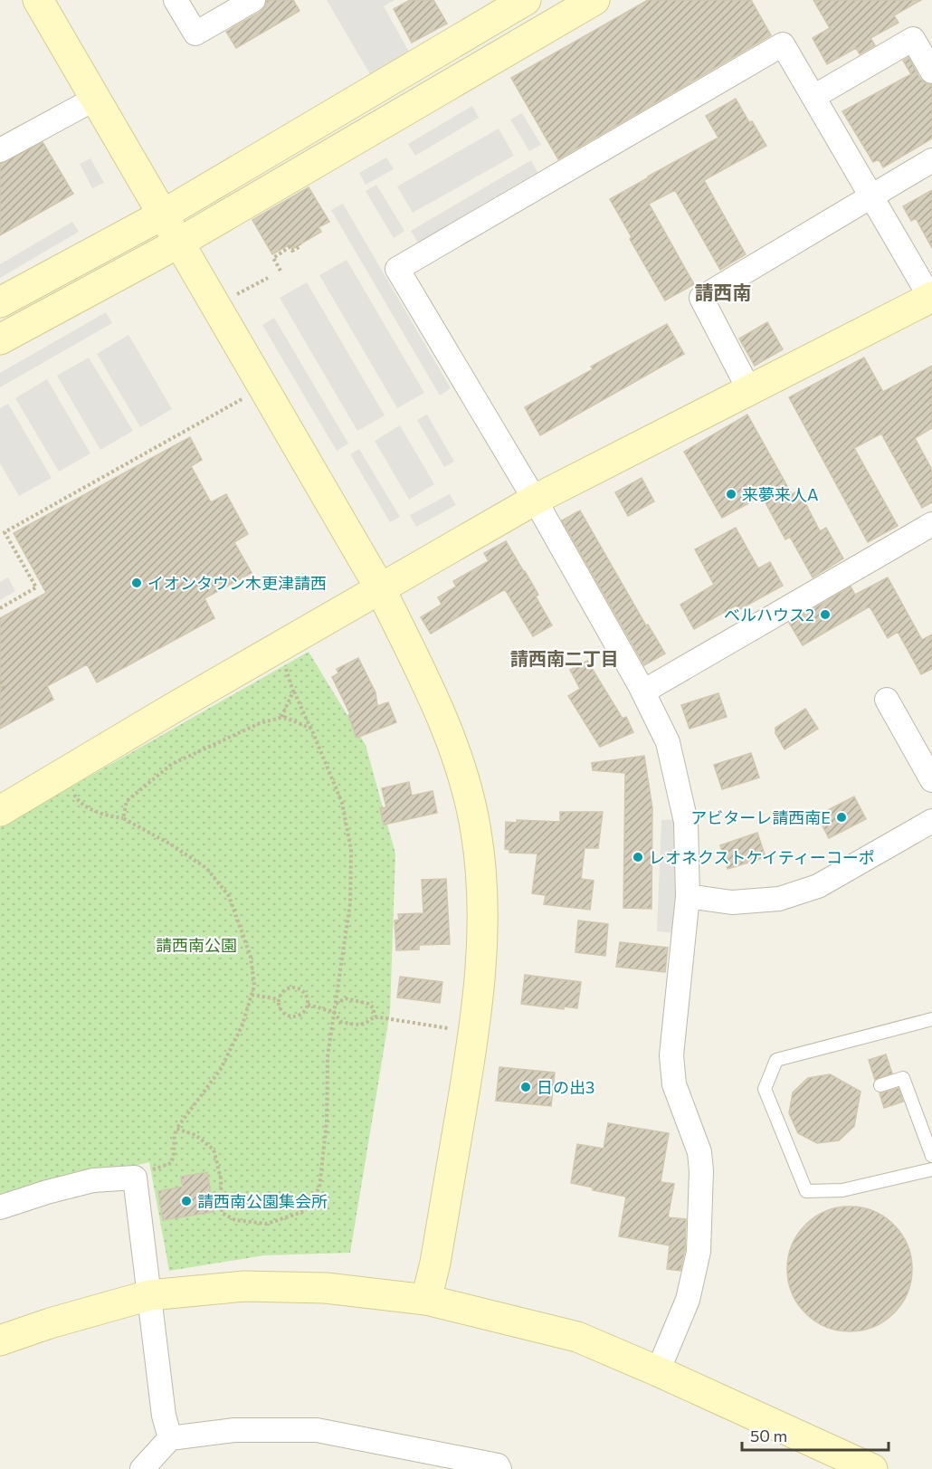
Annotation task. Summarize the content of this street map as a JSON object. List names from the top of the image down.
{
  "districts": ["請西南", "請西南二丁目"],
  "parks": ["請西南公園"],
  "places": [
    "来夢来人A",
    "イオンタウン木更津請西",
    "ベルハウス2",
    "アビターレ請西南E",
    "レオネクストケイティーコーポ",
    "日の出3",
    "請西南公園集会所"
  ],
  "scale_bar": "50 m"
}
